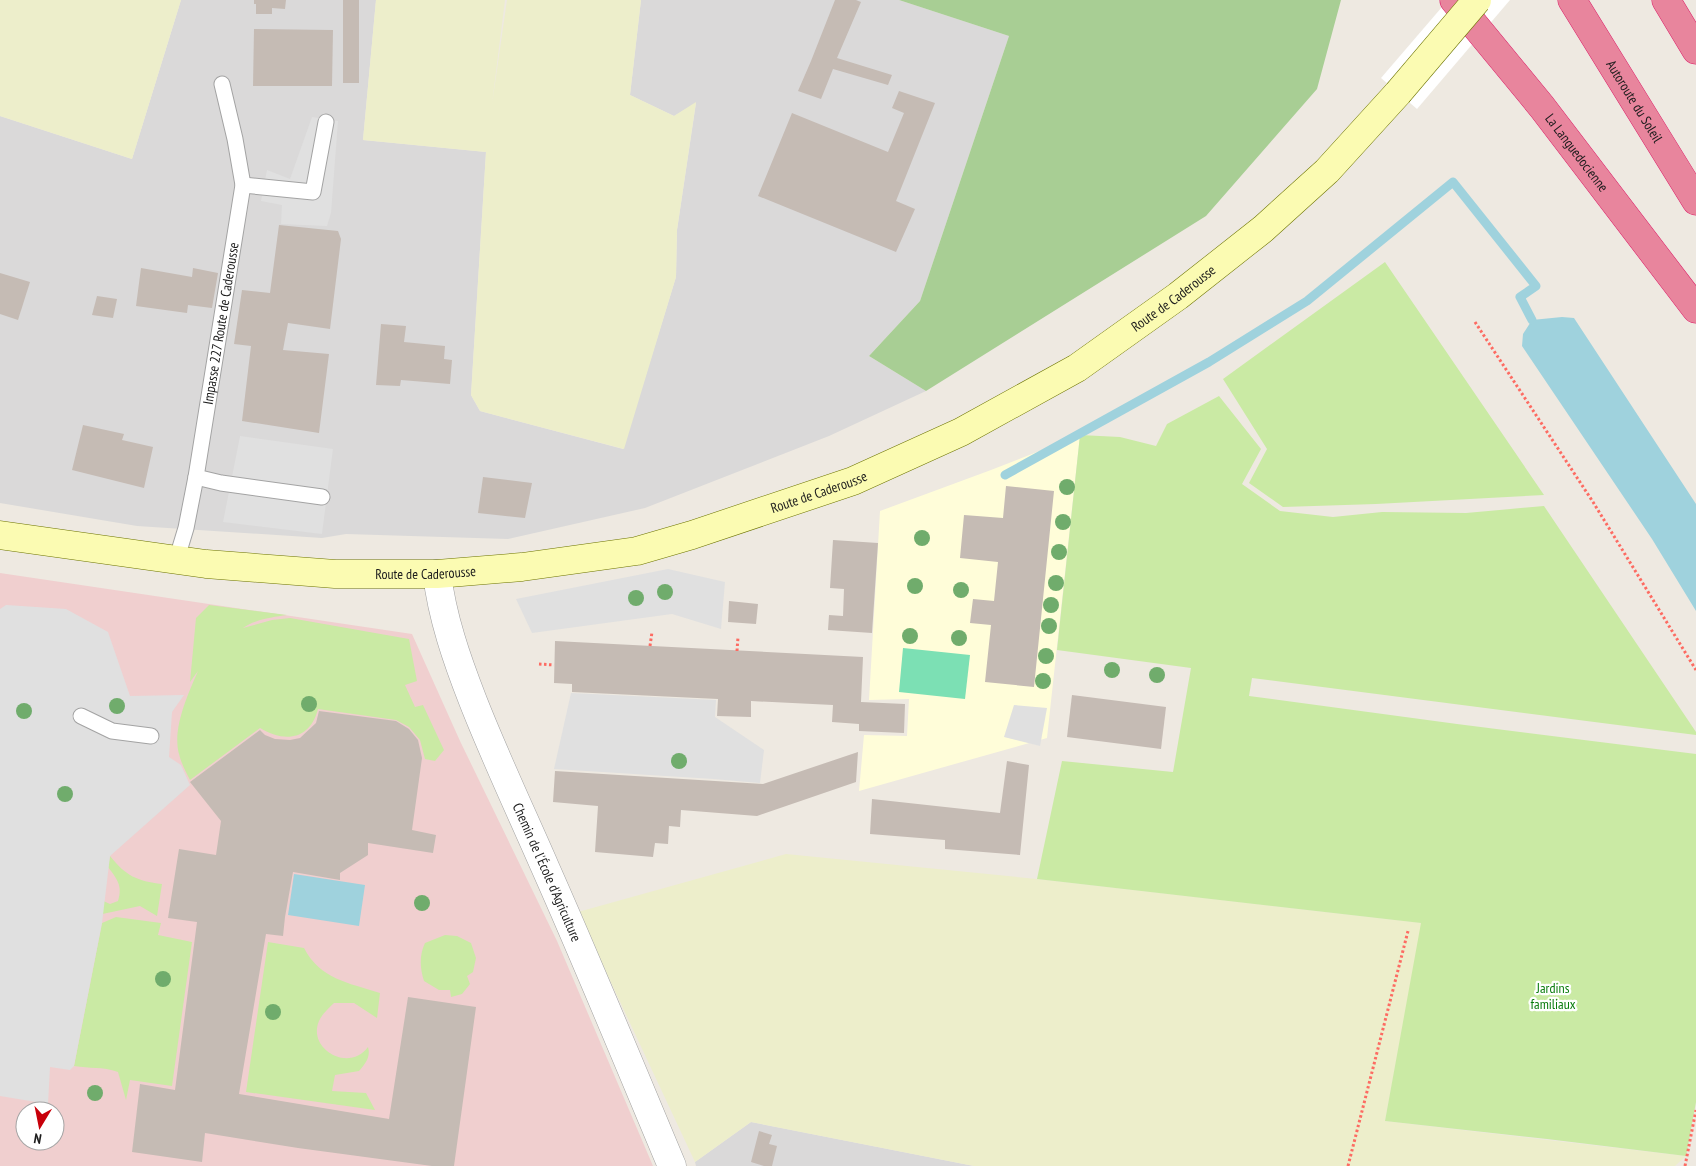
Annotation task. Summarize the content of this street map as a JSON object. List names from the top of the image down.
{
  "streets": {
    "highway": ["Autoroute du Soleil", "La Languedocienne"],
    "main road": ["Route de Caderousse"],
    "street": ["Chemin de l'École d'Agriculture"],
    "lane": ["Impasse 227 Route de Caderousse"]
  },
  "crossings": [
    ["Route de Caderousse", "Impasse 227 Route de Caderousse"],
    ["Route de Caderousse", "Chemin de l'École d'Agriculture"]
  ],
  "parks": ["Jardins familiaux"],
  "north": "bottom"
}
